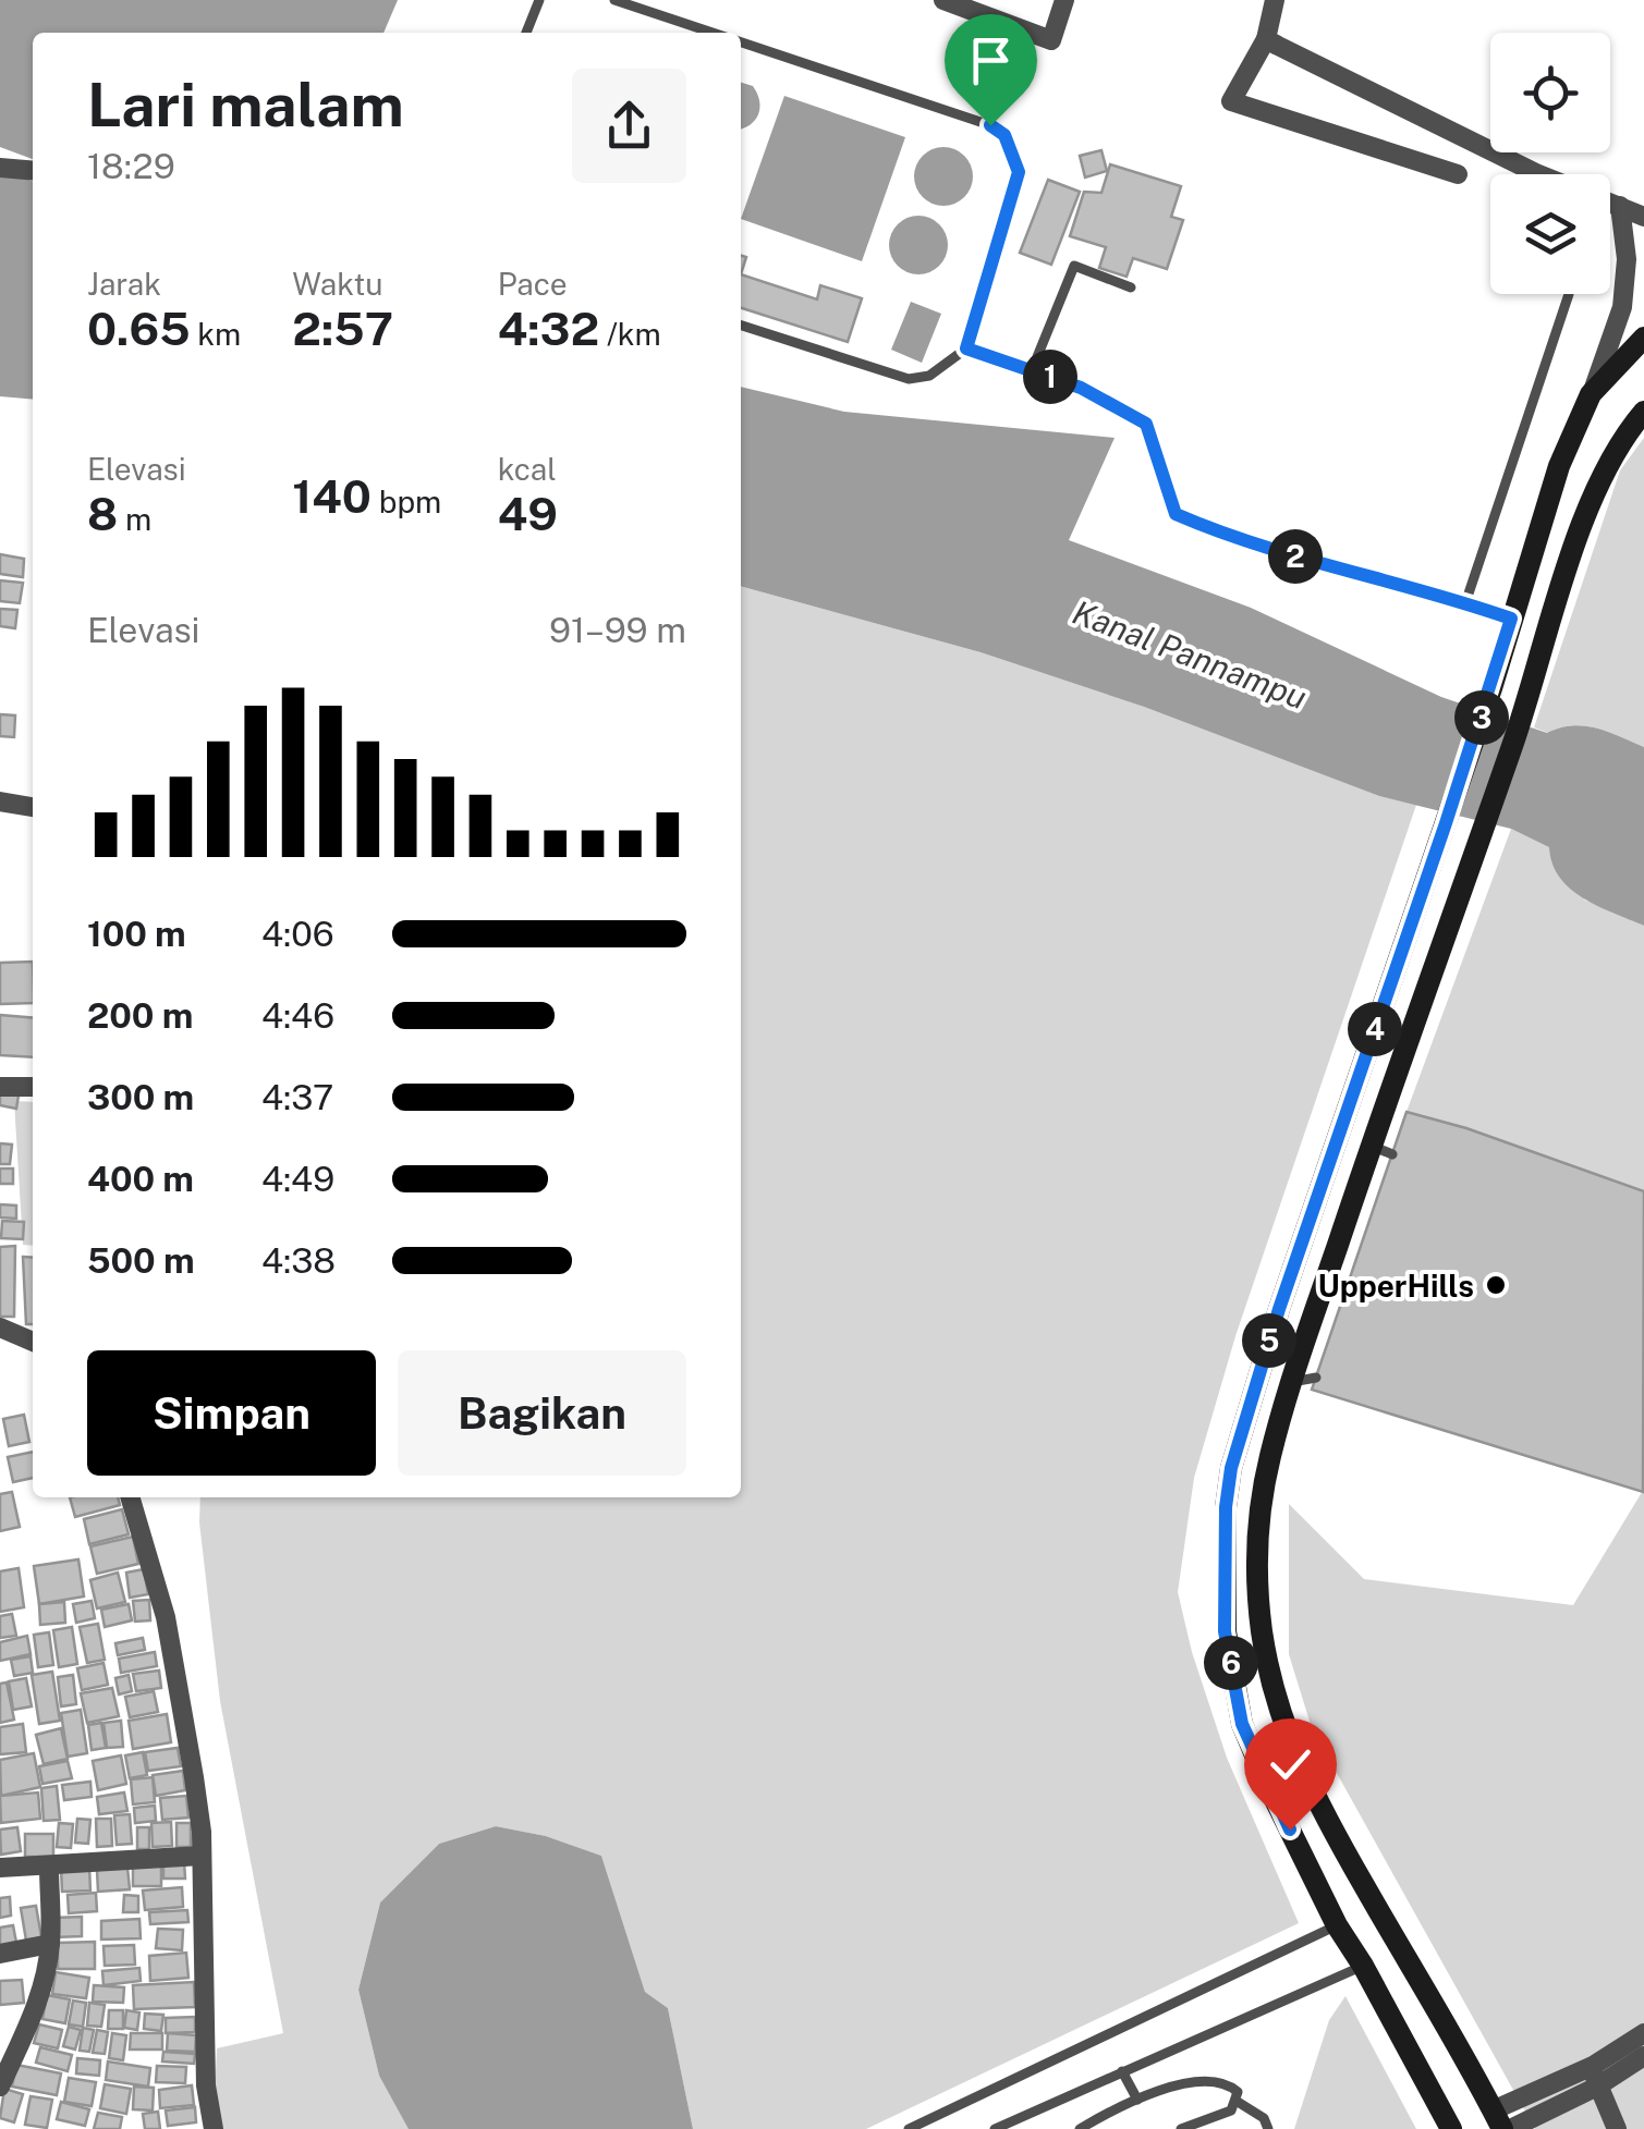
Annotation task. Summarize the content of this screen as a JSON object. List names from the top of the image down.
{
  "water": ["Kanal Pannampu"],
  "places": ["UpperHills"],
  "page": {
    "heading": ["Lari malam", "18:29"],
    "stats": [
      ["Jarak", "0.65 km"],
      ["Waktu", "2:57"],
      ["Pace", "4:32 /km"],
      ["Elevasi", "8 m"],
      ["140 bpm"],
      ["kcal", "49"]
    ],
    "pins": [
      "1",
      "2",
      "3",
      "4",
      "5",
      "6"
    ],
    "chart": ["Elevasi", "91–99 m"],
    "list": [
      {
        "name": "100 m",
        "note": "4:06"
      },
      {
        "name": "200 m",
        "note": "4:46"
      },
      {
        "name": "300 m",
        "note": "4:37"
      },
      {
        "name": "400 m",
        "note": "4:49"
      },
      {
        "name": "500 m",
        "note": "4:38"
      }
    ],
    "buttons": ["Simpan", "Bagikan"]
  }
}
